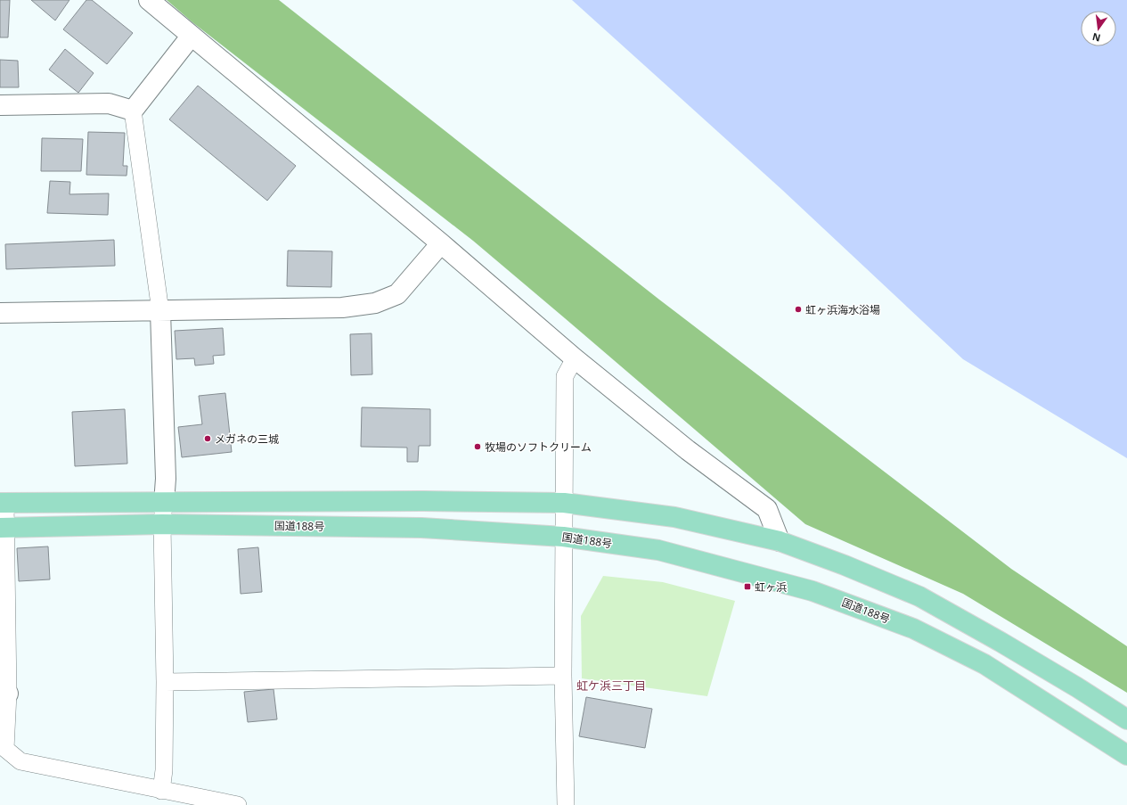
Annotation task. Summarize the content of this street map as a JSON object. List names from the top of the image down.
{
  "streets": {
    "highway": ["国道188号"]
  },
  "districts": ["虹ケ浜三丁目"],
  "places": {
    "other": ["虹ヶ浜海水浴場", "メガネの三城", "牧場のソフトクリーム"],
    "transit": ["虹ヶ浜"]
  },
  "north": "bottom"
}
